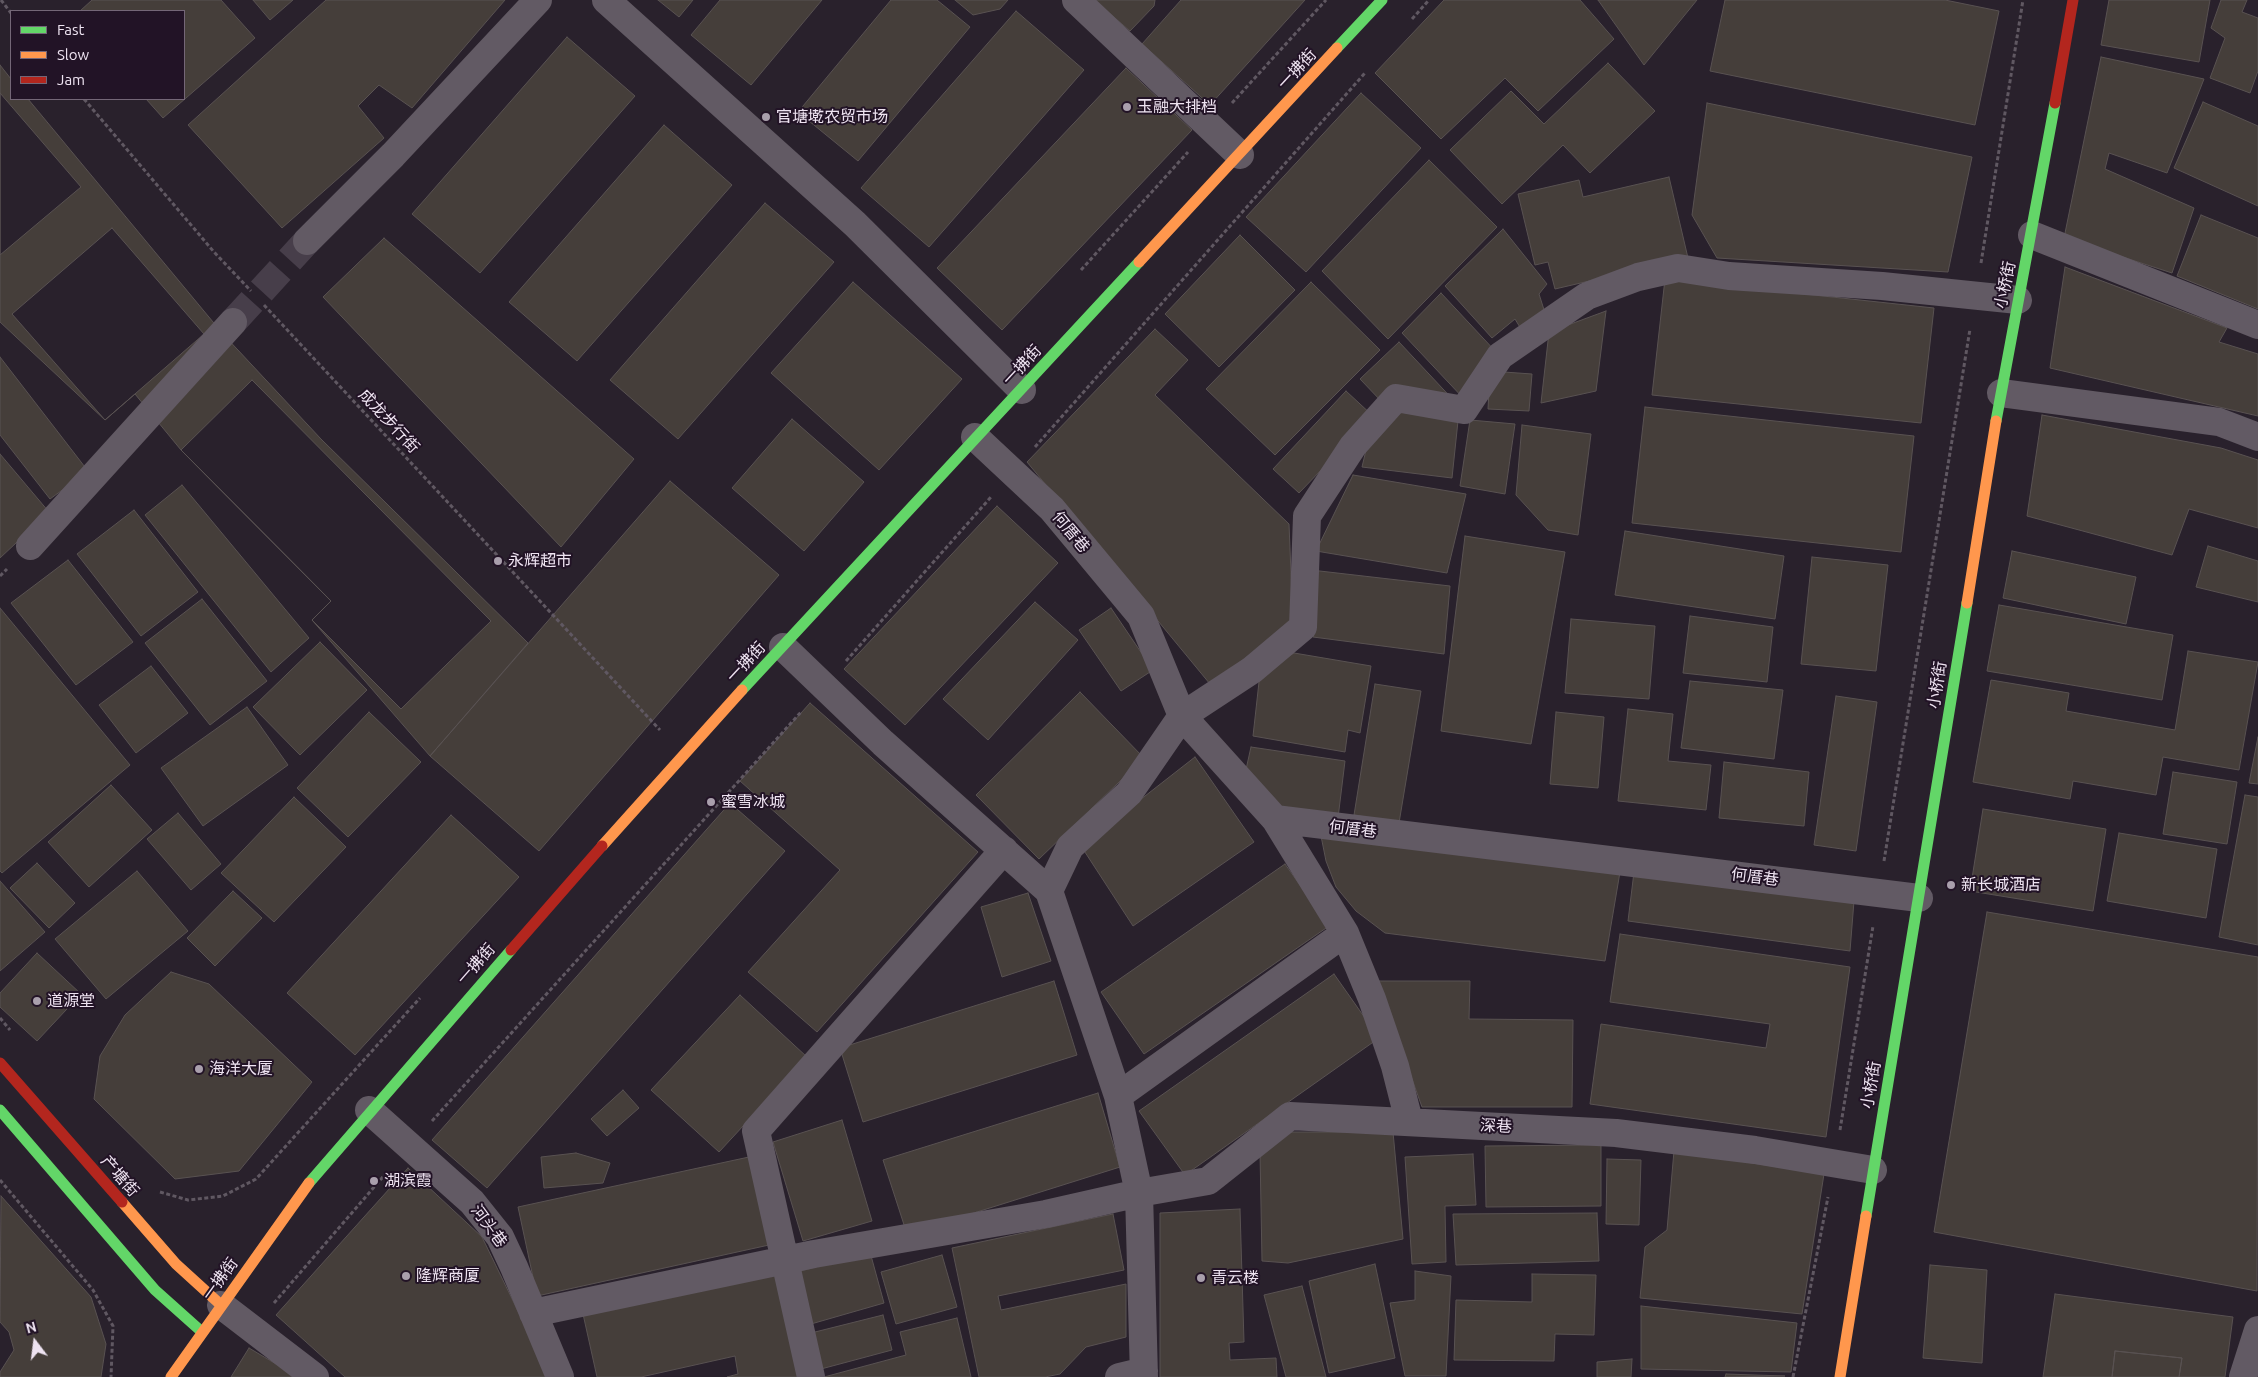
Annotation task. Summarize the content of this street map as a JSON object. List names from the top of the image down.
{
  "streets": {
    "main road": ["一拂街", "小桥街", "产塘街"],
    "street": ["何厝巷", "深巷", "河头巷"],
    "path": ["成龙步行街"]
  },
  "crossings": [
    ["一拂街", "何厝巷"],
    ["一拂街", "产塘街"],
    ["一拂街", "河头巷"],
    ["小桥街", "何厝巷"],
    ["小桥街", "深巷"],
    ["深巷", "河头巷"]
  ],
  "places": [
    "玉融大排档",
    "官塘墘农贸市场",
    "永辉超市",
    "蜜雪冰城",
    "新长城酒店",
    "道源堂",
    "海洋大厦",
    "湖滨霞",
    "隆辉商厦",
    "青云楼"
  ],
  "legend": ["Fast", "Slow", "Jam"],
  "north": "top"
}
